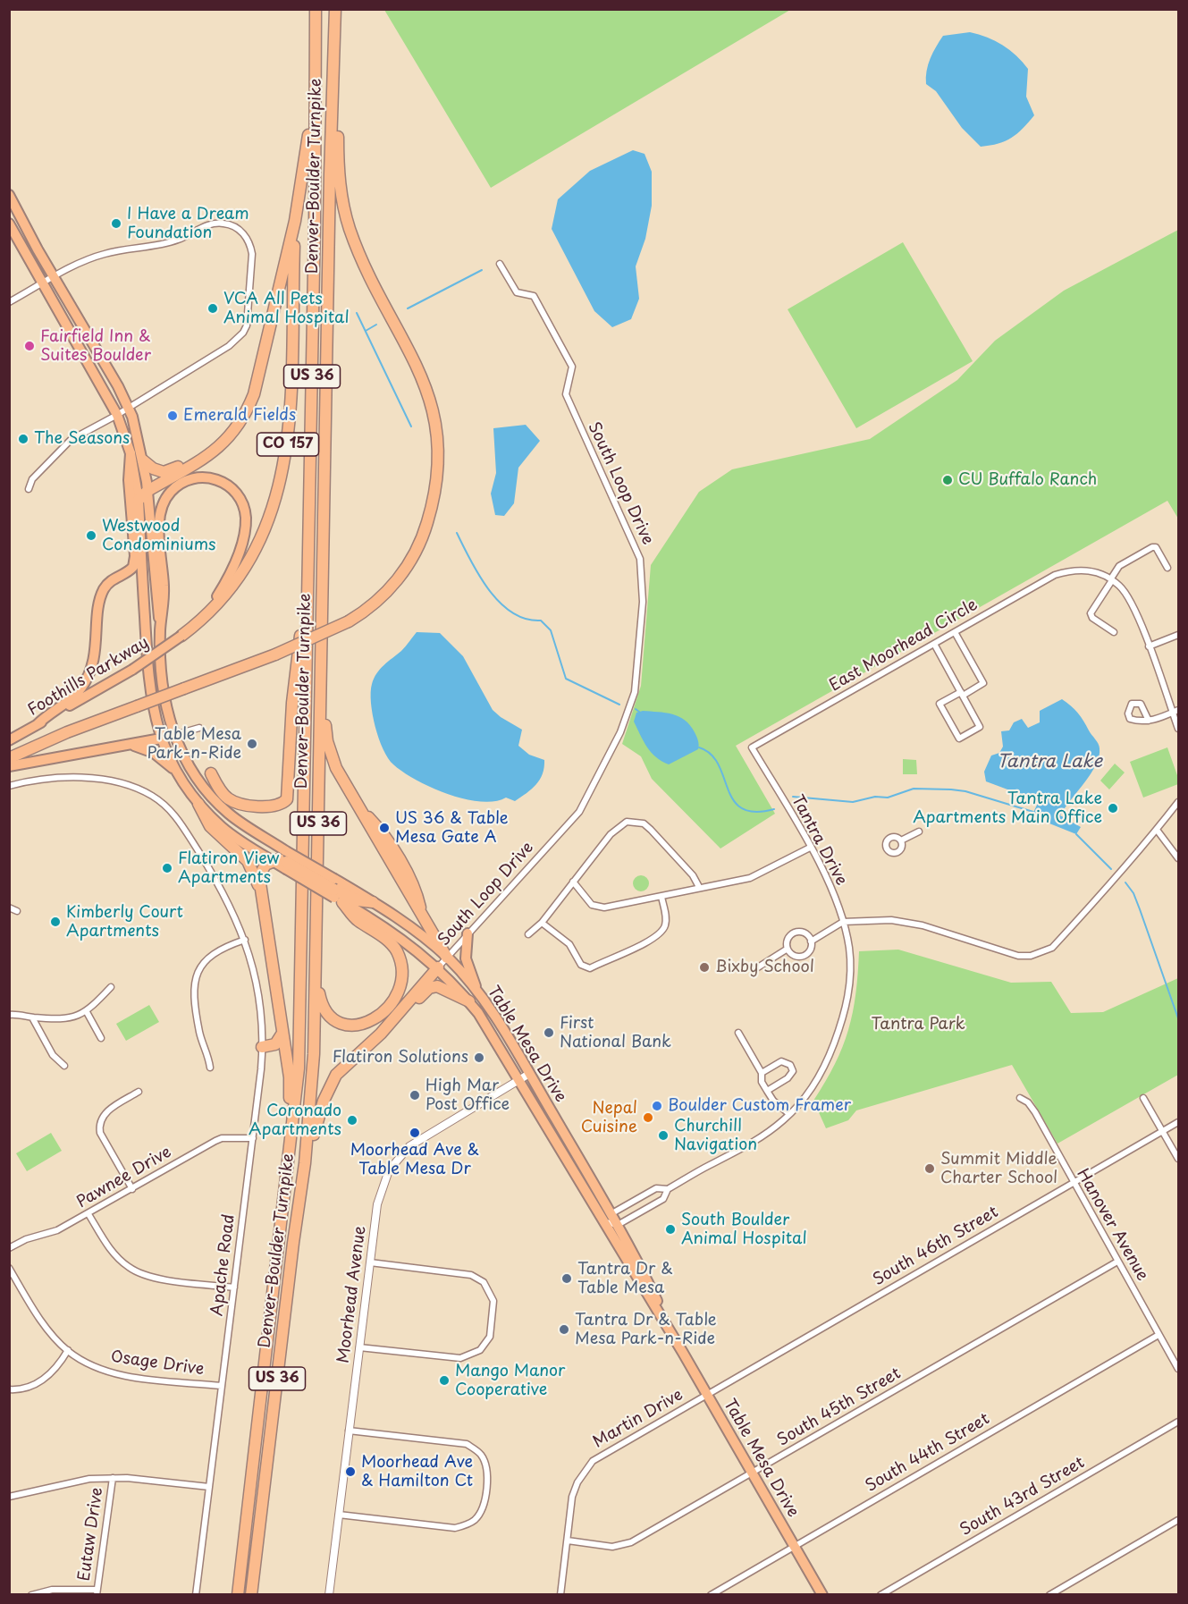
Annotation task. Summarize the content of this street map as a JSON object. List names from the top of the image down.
{
  "streets": {
    "highway": ["Denver–Boulder Turnpike", "US 36", "CO 157"],
    "main road": ["Foothills Parkway", "Table Mesa Drive"],
    "street": [
      "South Loop Drive",
      "East Moorhead Circle",
      "Tantra Drive",
      "Pawnee Drive",
      "Hanover Avenue",
      "South 46th Street",
      "Apache Road",
      "Moorhead Avenue",
      "Osage Drive",
      "South 45th Street",
      "Martin Drive",
      "South 44th Street",
      "South 43rd Street",
      "Eutaw Drive"
    ]
  },
  "crossings": [
    ["Denver–Boulder Turnpike", "CO 157"],
    ["CO 157", "Foothills Parkway"],
    ["South Loop Drive", "Table Mesa Drive"],
    ["East Moorhead Circle", "Tantra Drive"],
    ["Tantra Drive", "Table Mesa Drive"],
    ["Table Mesa Drive", "South 46th Street"],
    ["Table Mesa Drive", "Moorhead Avenue"],
    ["Table Mesa Drive", "South 45th Street"],
    ["Table Mesa Drive", "Martin Drive"],
    ["Table Mesa Drive", "South 44th Street"],
    ["Pawnee Drive", "Apache Road"],
    ["Hanover Avenue", "South 46th Street"],
    ["Hanover Avenue", "South 45th Street"],
    ["Hanover Avenue", "South 44th Street"],
    ["South 46th Street", "Martin Drive"],
    ["Apache Road", "Osage Drive"],
    ["South 45th Street", "Martin Drive"]
  ],
  "water": ["Tantra Lake"],
  "parks": ["Tantra Park"],
  "places": [
    "I Have a Dream Foundation",
    "VCA All Pets Animal Hospital",
    "Fairfield Inn & Suites Boulder",
    "Emerald Fields",
    "The Seasons",
    "CU Buffalo Ranch",
    "Westwood Condominiums",
    "Table Mesa Park-n-Ride",
    "Tantra Lake Apartments Main Office",
    "US 36 & Table Mesa Gate A",
    "Flatiron View Apartments",
    "Kimberly Court Apartments",
    "Bixby School",
    "First National Bank",
    "Flatiron Solutions",
    "High Mar Post Office",
    "Boulder Custom Framer",
    "Nepal Cuisine",
    "Coronado Apartments",
    "Moorhead Ave & Table Mesa Dr",
    "Churchill Navigation",
    "Summit Middle Charter School",
    "South Boulder Animal Hospital",
    "Tantra Dr & Table Mesa",
    "Tantra Dr & Table Mesa Park-n-Ride",
    "Mango Manor Cooperative",
    "Moorhead Ave & Hamilton Ct"
  ]
}
